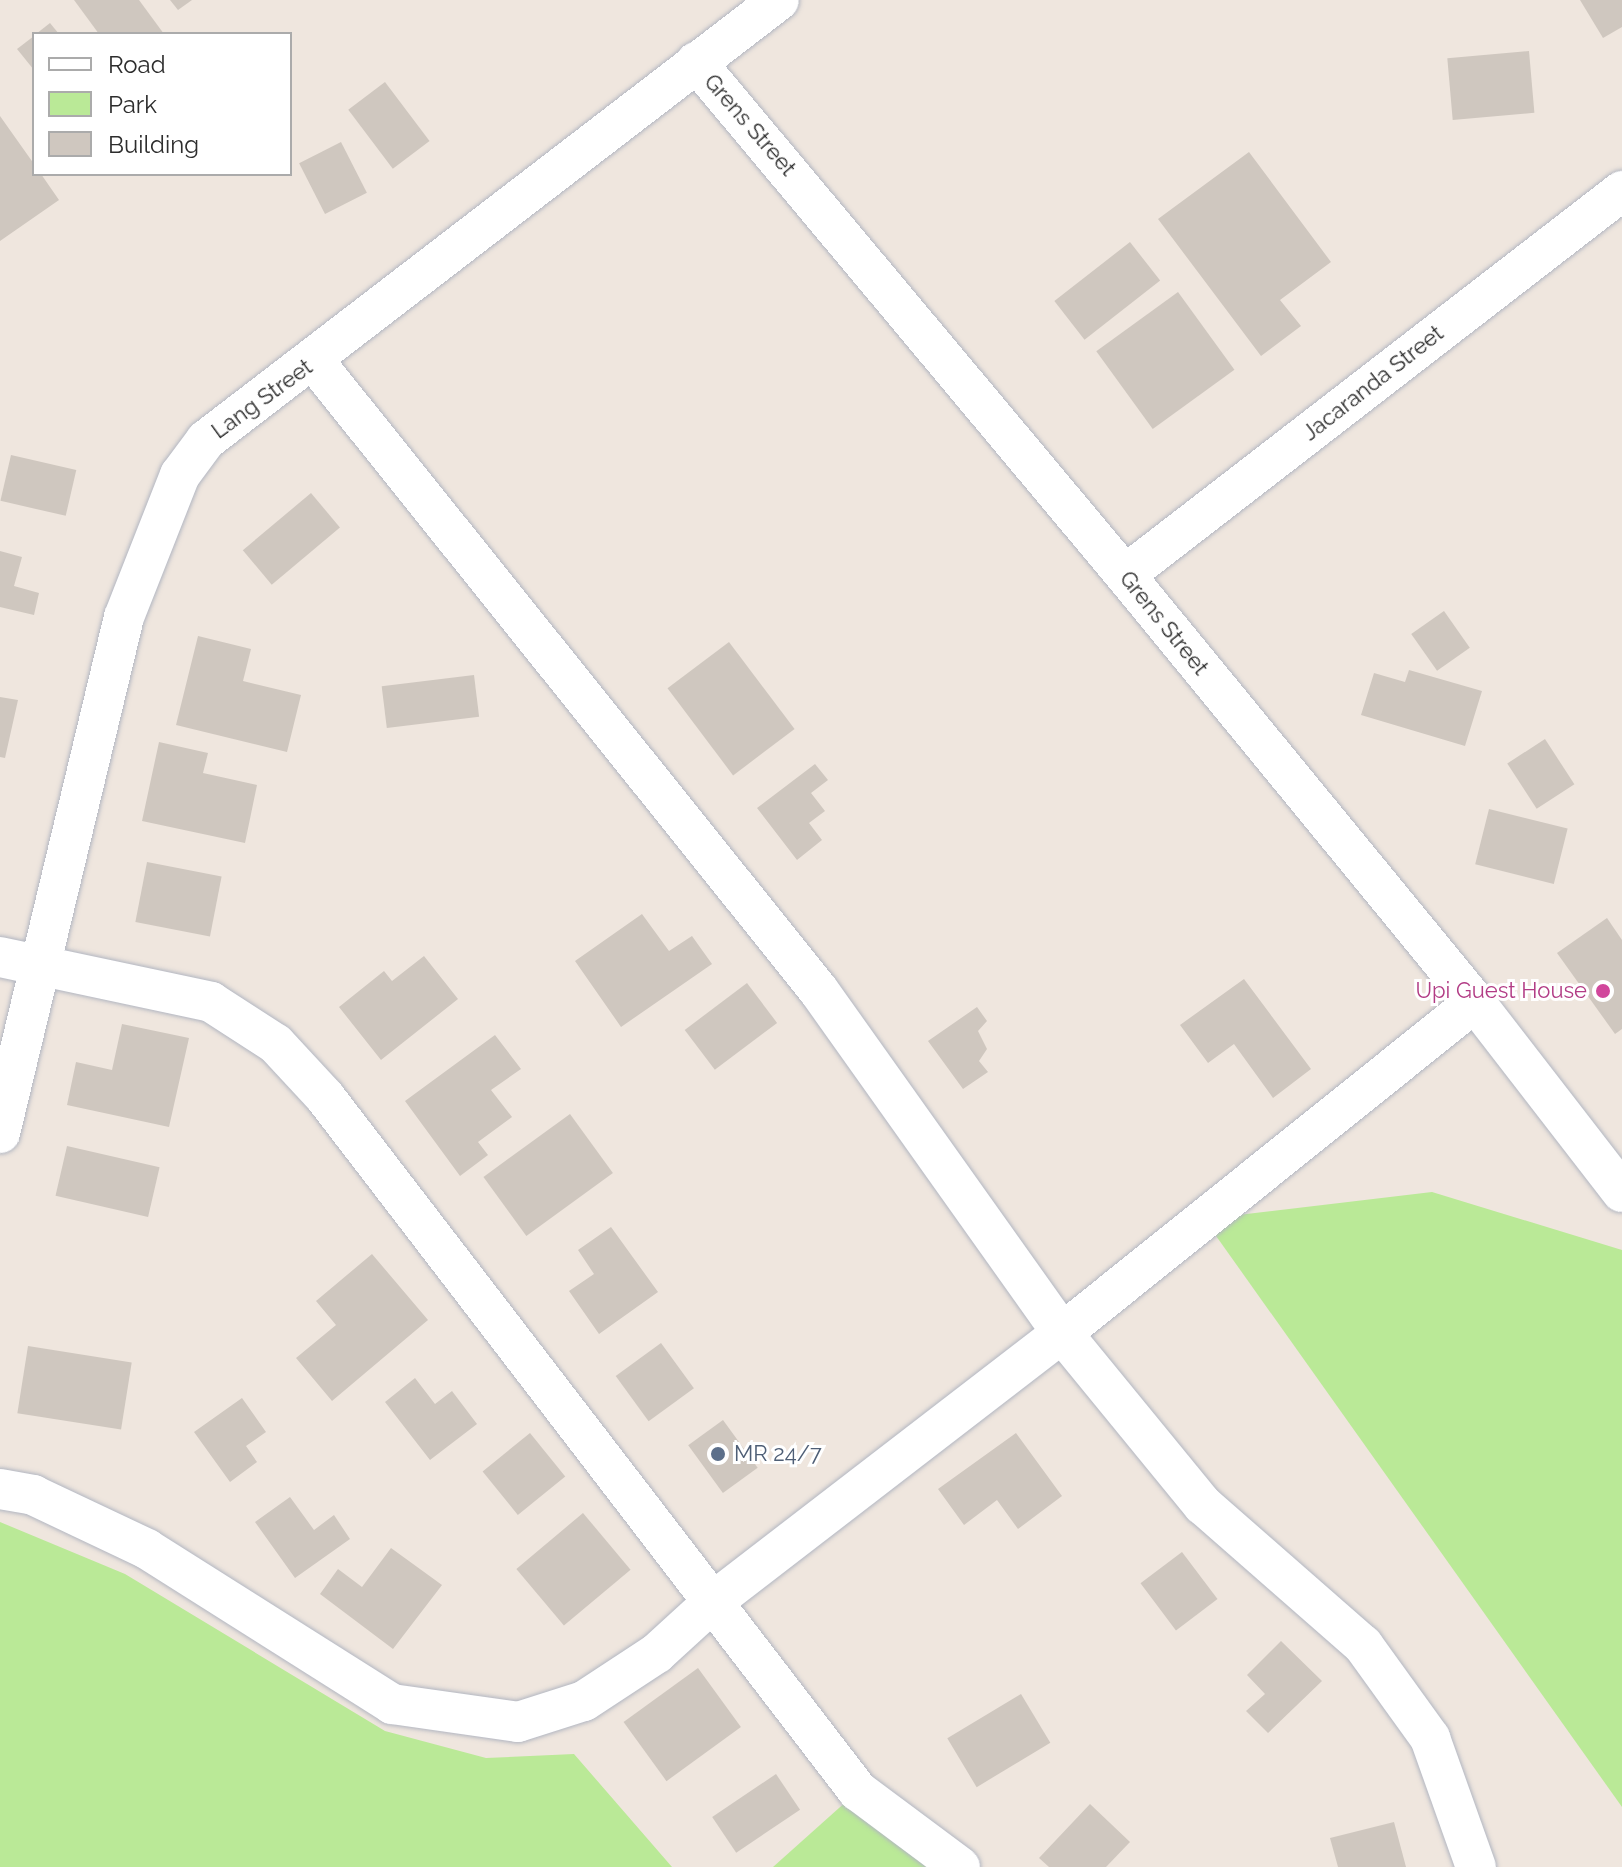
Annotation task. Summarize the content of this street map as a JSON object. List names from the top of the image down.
{
  "streets": {
    "street": ["Grens Street", "Jacaranda Street", "Lang Street"]
  },
  "crossings": [
    ["Grens Street", "Jacaranda Street"],
    ["Grens Street", "Lang Street"]
  ],
  "places": ["Upi Guest House", "MR 24/7"],
  "legend": ["Road", "Park", "Building"]
}
